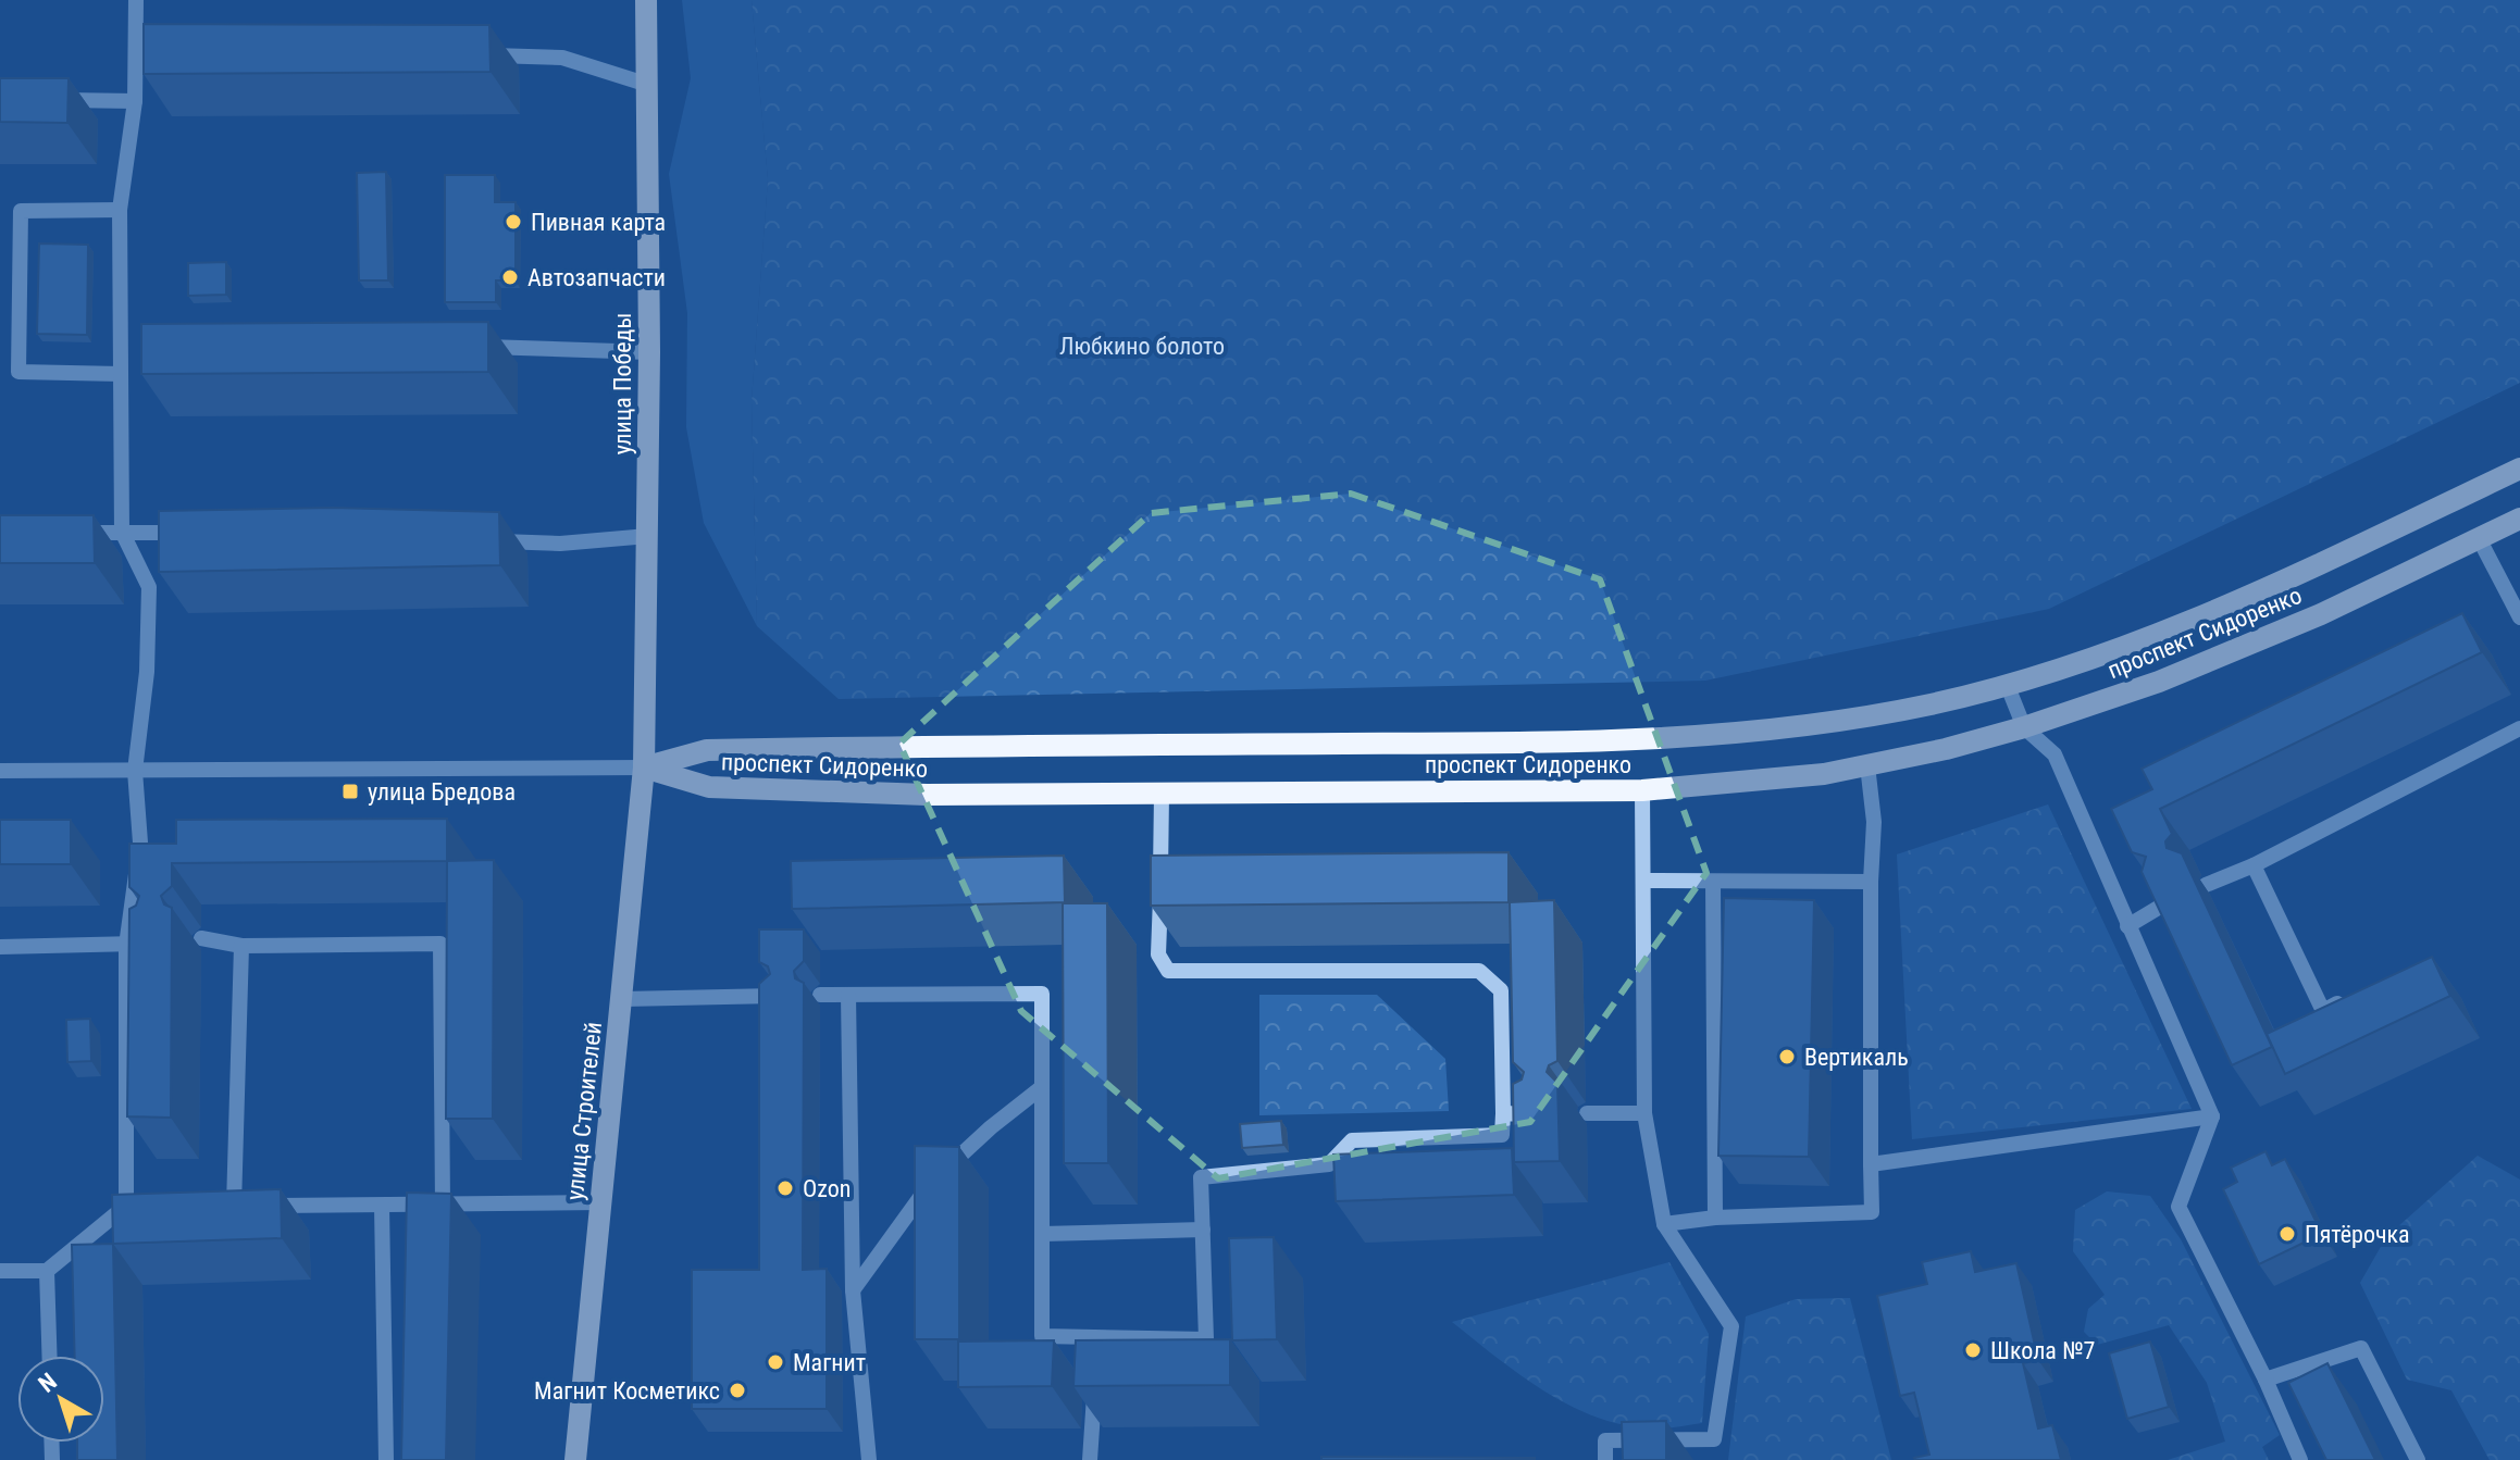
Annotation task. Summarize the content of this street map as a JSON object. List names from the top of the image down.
{
  "streets": {
    "main road": ["улица Победы", "проспект Сидоренко", "улица Строителей"]
  },
  "crossings": [
    ["улица Победы", "проспект Сидоренко"],
    ["улица Победы", "улица Строителей"],
    ["проспект Сидоренко", "улица Строителей"]
  ],
  "parks": ["Любкино болото"],
  "places": {
    "other": [
      "Пивная карта",
      "Автозапчасти",
      "Вертикаль",
      "Ozon",
      "Пятёрочка",
      "Школа №7",
      "Магнит",
      "Магнит Косметикс"
    ],
    "transit": ["улица Бредова"]
  },
  "north": "top left"
}
